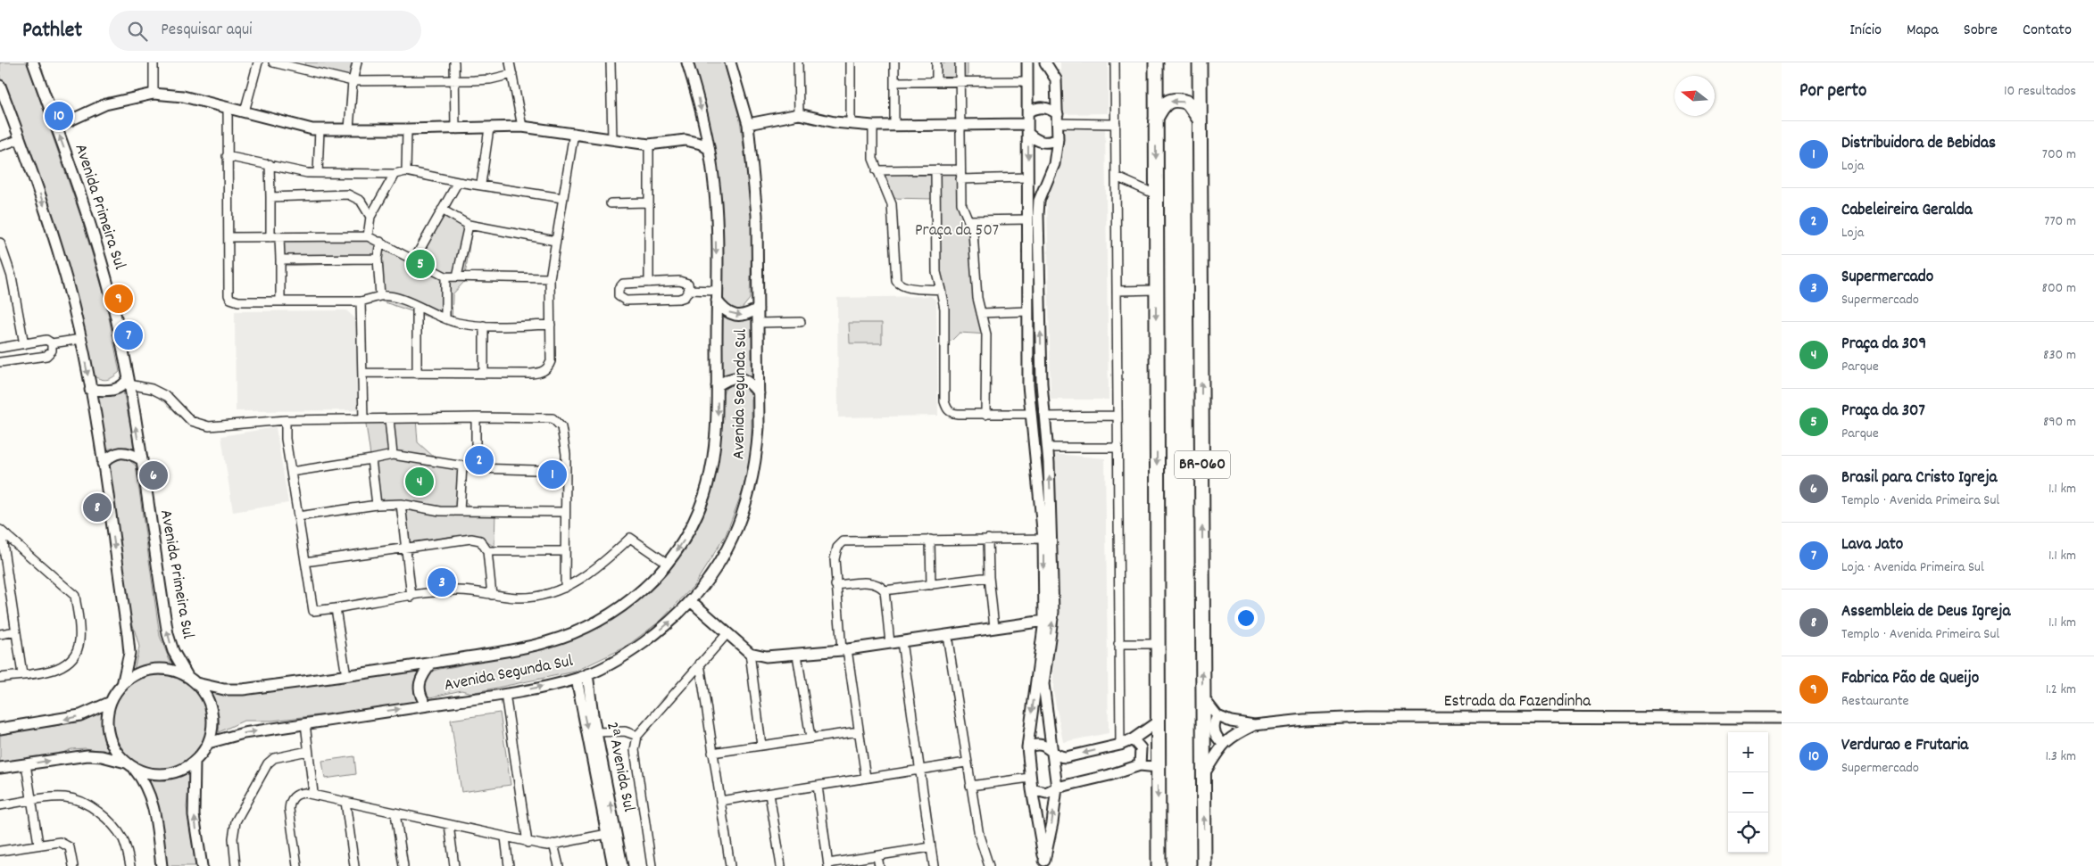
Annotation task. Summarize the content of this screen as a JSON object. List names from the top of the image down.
{
  "streets": {
    "highway": ["BR-060"],
    "street": [
      "Avenida Primeira Sul",
      "Avenida Segunda Sul",
      "Estrada da Fazendinha",
      "2ᵃ Avenida Sul"
    ]
  },
  "crossings": [
    ["Avenida Primeira Sul", "Avenida Segunda Sul"],
    ["Avenida Segunda Sul", "2ᵃ Avenida Sul"],
    ["BR-060", "Estrada da Fazendinha"]
  ],
  "parks": ["Praça da 507"],
  "north": "left",
  "page": {
    "header": "Pathlet",
    "search": "Pesquisar aqui",
    "nav": [
      "Início",
      "Mapa",
      "Sobre",
      "Contato"
    ],
    "heading": ["Por perto", "10 resultados"],
    "pins": [
      "10",
      "5",
      "9",
      "7",
      "2",
      "1",
      "6",
      "4",
      "8",
      "3"
    ],
    "list": [
      {
        "mark": "1",
        "name": "Distribuidora de Bebidas",
        "note": "Loja",
        "value": "700 m"
      },
      {
        "mark": "2",
        "name": "Cabeleireira Geralda",
        "note": "Loja",
        "value": "770 m"
      },
      {
        "mark": "3",
        "name": "Supermercado",
        "note": "Supermercado",
        "value": "800 m"
      },
      {
        "mark": "4",
        "name": "Praça da 309",
        "note": "Parque",
        "value": "830 m"
      },
      {
        "mark": "5",
        "name": "Praça da 307",
        "note": "Parque",
        "value": "890 m"
      },
      {
        "mark": "6",
        "name": "Brasil para Cristo Igreja",
        "note": "Templo · Avenida Primeira Sul",
        "value": "1.1 km"
      },
      {
        "mark": "7",
        "name": "Lava Jato",
        "note": "Loja · Avenida Primeira Sul",
        "value": "1.1 km"
      },
      {
        "mark": "8",
        "name": "Assembleia de Deus Igreja",
        "note": "Templo · Avenida Primeira Sul",
        "value": "1.1 km"
      },
      {
        "mark": "9",
        "name": "Fabrica Pão de Queijo",
        "note": "Restaurante",
        "value": "1.2 km"
      },
      {
        "mark": "10",
        "name": "Verdurao e Frutaria",
        "note": "Supermercado",
        "value": "1.3 km"
      }
    ],
    "map_buttons": ["+", "−"]
  }
}
